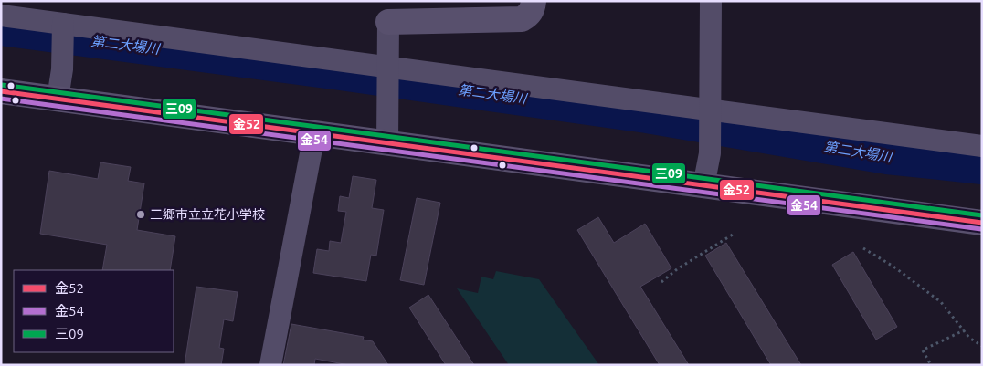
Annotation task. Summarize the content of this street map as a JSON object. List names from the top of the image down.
{
  "water": ["第二大場川"],
  "places": ["三郷市立立花小学校"],
  "lines": ["transit line 三09", "transit line 金52", "transit line 金54"],
  "legend": ["金52", "金54", "三09"]
}
